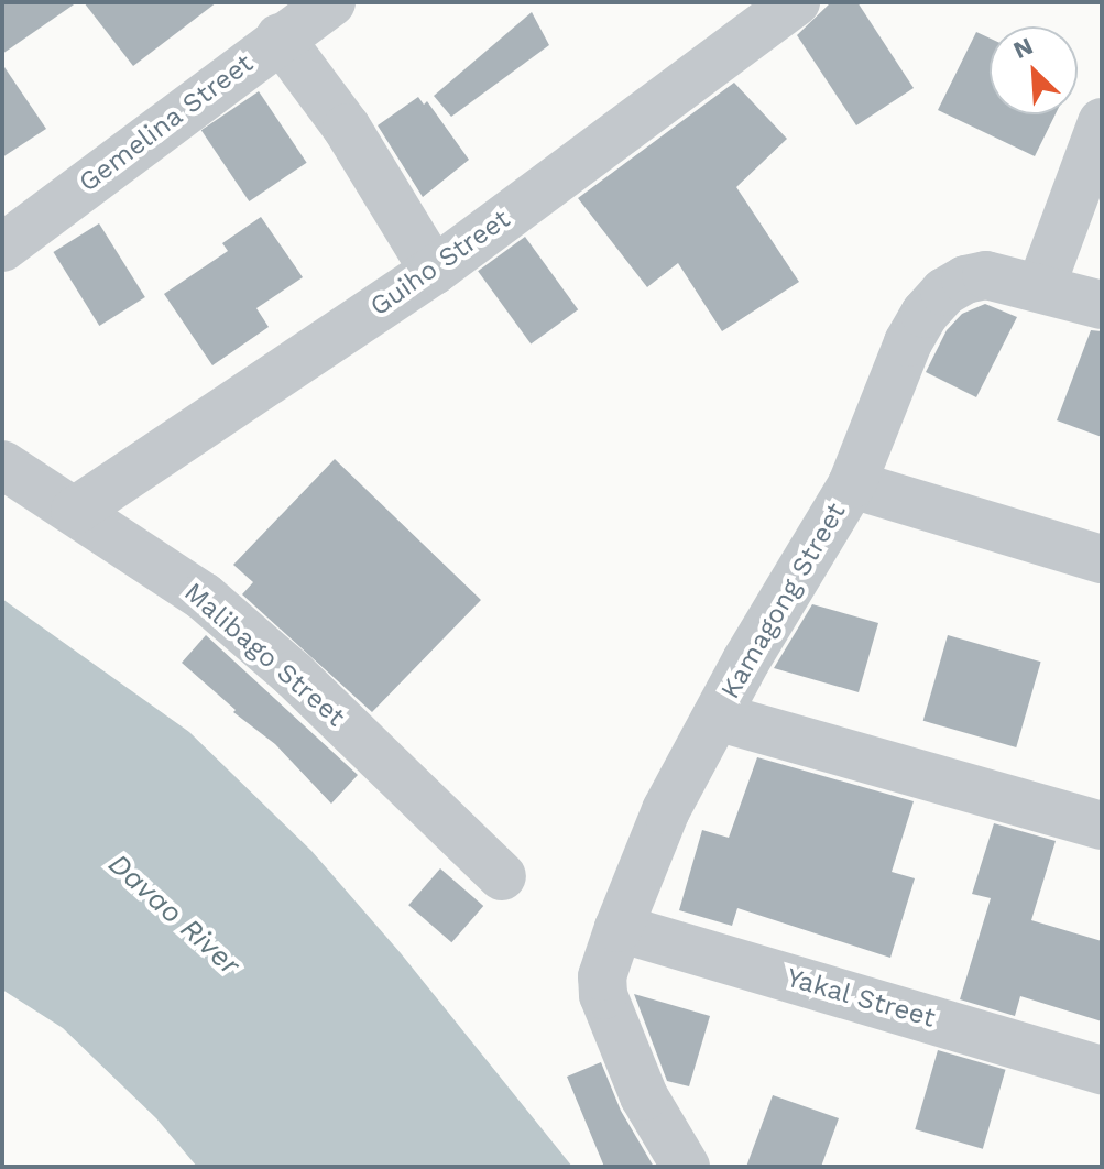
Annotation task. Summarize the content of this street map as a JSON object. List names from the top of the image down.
{
  "streets": {
    "street": [
      "Gemelina Street",
      "Guiho Street",
      "Kamagong Street",
      "Malibago Street",
      "Yakal Street"
    ]
  },
  "crossings": [
    ["Guiho Street", "Malibago Street"],
    ["Kamagong Street", "Yakal Street"]
  ],
  "water": ["Davao River"],
  "north": "top left"
}
